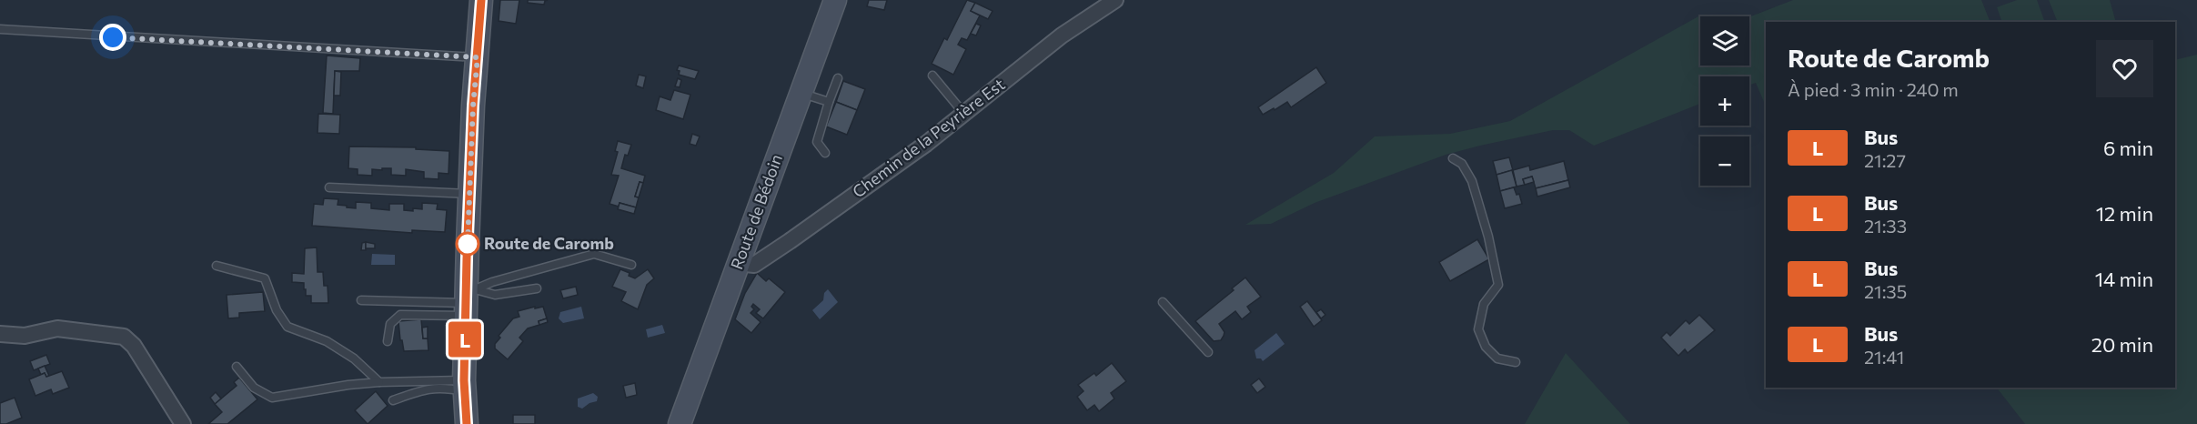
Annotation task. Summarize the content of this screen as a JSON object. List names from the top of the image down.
{
  "streets": {
    "main road": ["Route de Bédoin"],
    "street": ["Chemin de la Peyrière Est"]
  },
  "crossings": [
    ["Chemin de la Peyrière Est", "Route de Bédoin"]
  ],
  "places": ["Route de Caromb"],
  "lines": ["bus line L"],
  "page": {
    "on_map": "L",
    "map_buttons": ["+", "−"],
    "heading": ["Route de Caromb", "À pied · 3 min · 240 m"],
    "list": [
      {
        "mark": "L",
        "name": "Bus",
        "note": "21:27",
        "value": "6 min"
      },
      {
        "mark": "L",
        "name": "Bus",
        "note": "21:33",
        "value": "12 min"
      },
      {
        "mark": "L",
        "name": "Bus",
        "note": "21:35",
        "value": "14 min"
      },
      {
        "mark": "L",
        "name": "Bus",
        "note": "21:41",
        "value": "20 min"
      }
    ]
  }
}
